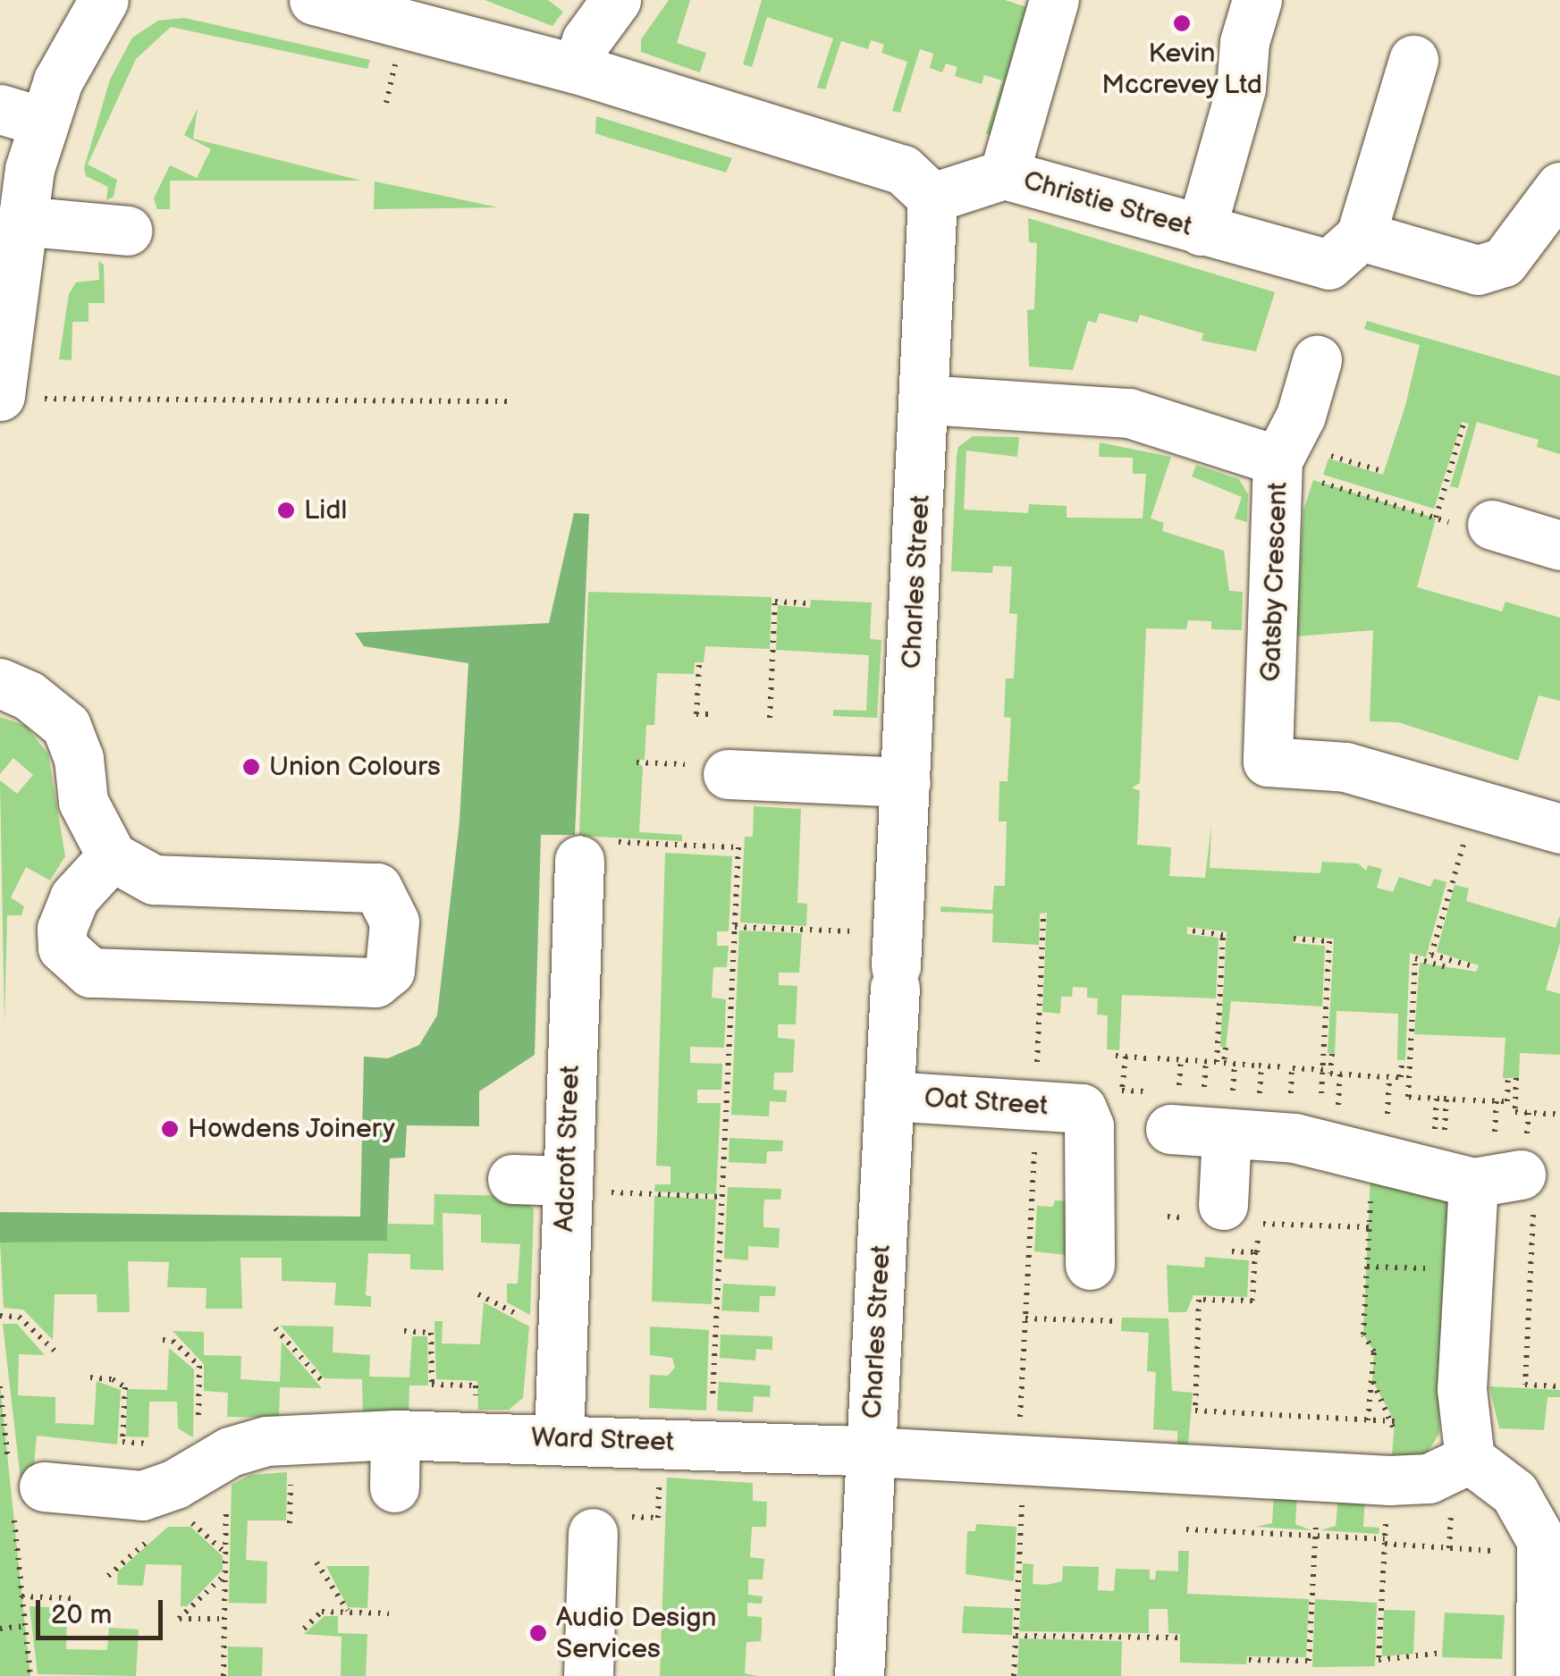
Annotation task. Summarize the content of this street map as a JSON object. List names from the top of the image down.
{
  "streets": {
    "street": [
      "Christie Street",
      "Charles Street",
      "Gatsby Crescent",
      "Oat Street",
      "Adcroft Street",
      "Ward Street"
    ]
  },
  "crossings": [
    ["Christie Street", "Charles Street"],
    ["Charles Street", "Gatsby Crescent"],
    ["Charles Street", "Oat Street"],
    ["Charles Street", "Ward Street"],
    ["Adcroft Street", "Ward Street"]
  ],
  "places": [
    "Kevin Mccrevey Ltd",
    "Lidl",
    "Union Colours",
    "Howdens Joinery",
    "Audio Design Services"
  ],
  "scale_bar": "20 m"
}
